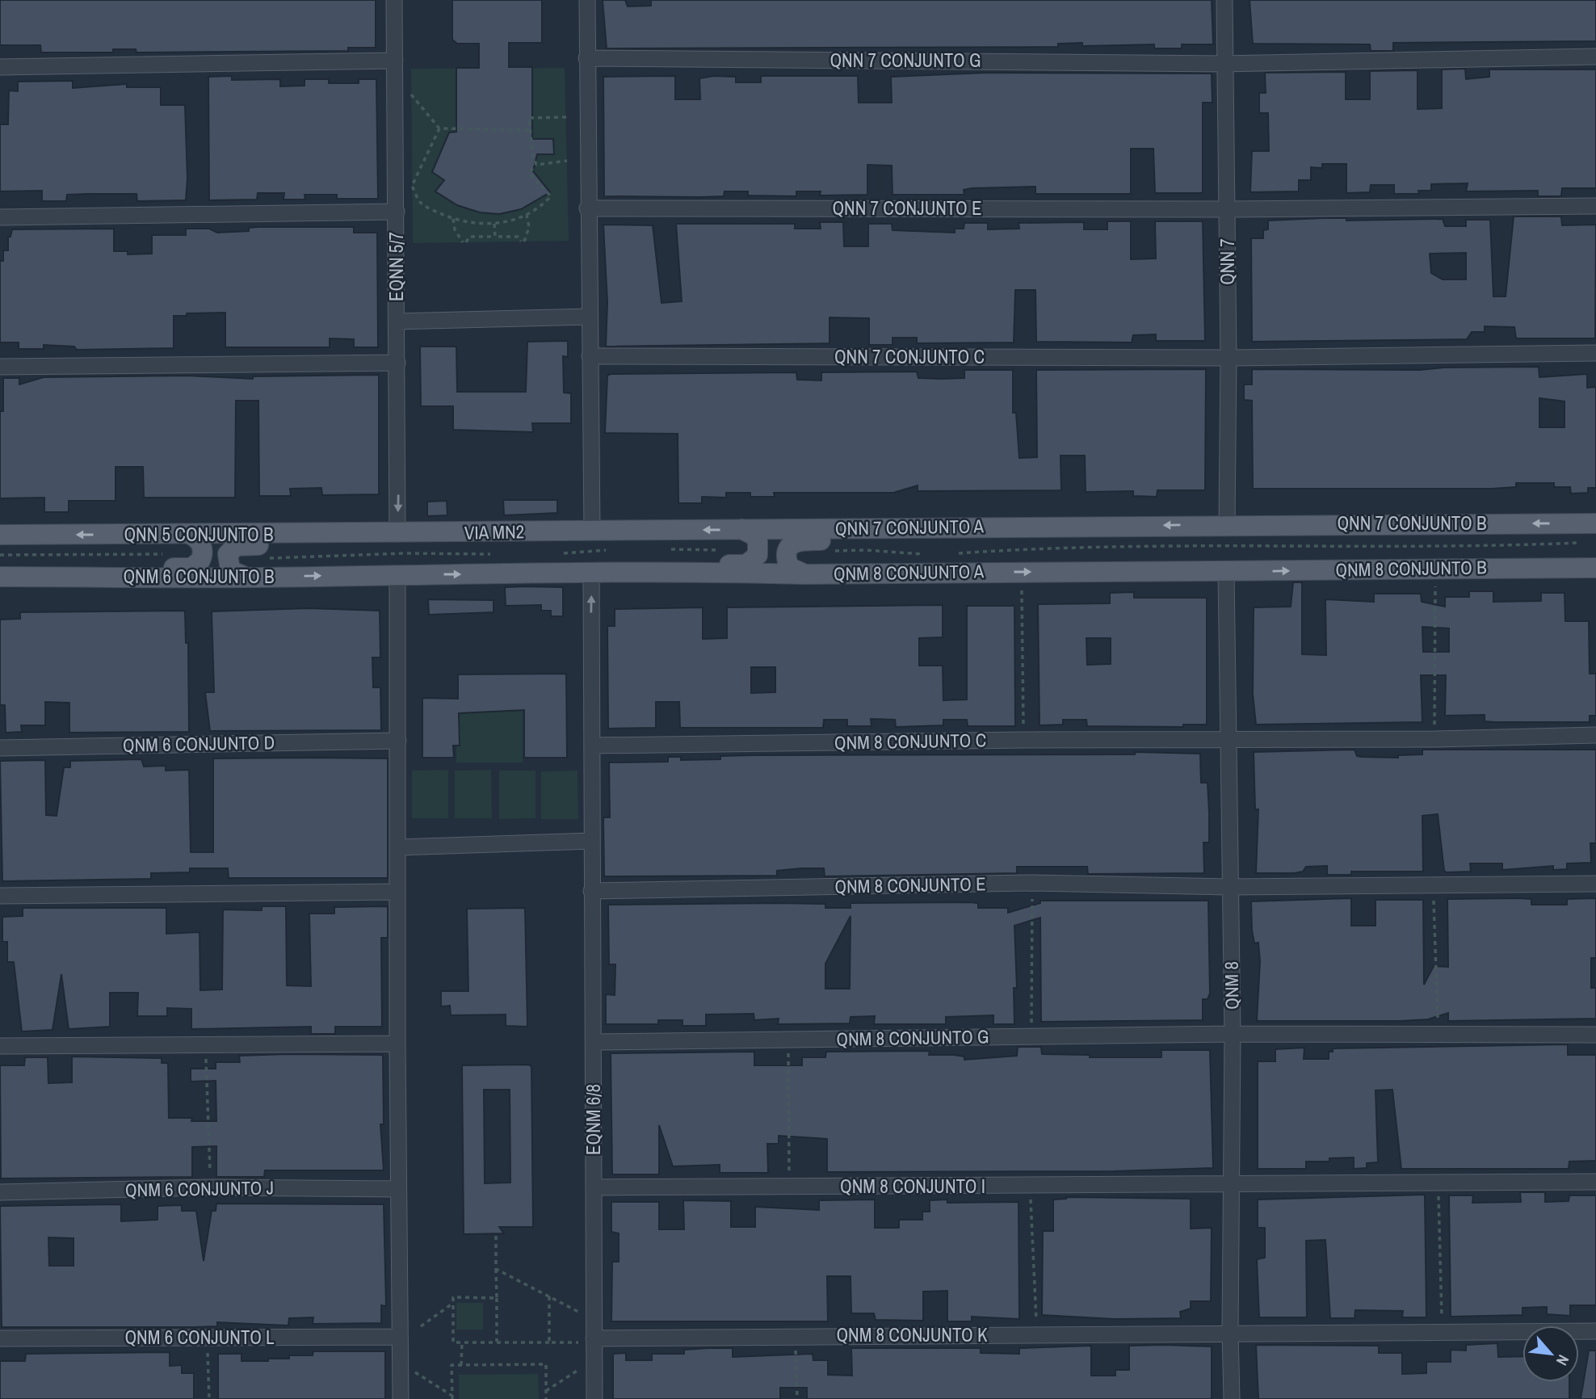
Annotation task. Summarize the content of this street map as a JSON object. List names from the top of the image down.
{
  "streets": {
    "main road": [
      "QNN 7 CONJUNTO B",
      "QNN 7 CONJUNTO A",
      "VIA MN2",
      "QNN 5 CONJUNTO B",
      "QNM 8 CONJUNTO B",
      "QNM 8 CONJUNTO A",
      "QNM 6 CONJUNTO B"
    ],
    "street": [
      "QNN 7 CONJUNTO G",
      "QNN 7 CONJUNTO E",
      "QNN 7",
      "EQNN 5/7",
      "QNN 7 CONJUNTO C",
      "QNM 8 CONJUNTO C",
      "QNM 6 CONJUNTO D",
      "QNM 8 CONJUNTO E",
      "QNM 8",
      "QNM 8 CONJUNTO G",
      "EQNM 6/8",
      "QNM 8 CONJUNTO I",
      "QNM 6 CONJUNTO J",
      "QNM 8 CONJUNTO K",
      "QNM 6 CONJUNTO L"
    ]
  },
  "crossings": [
    ["QNN 7 CONJUNTO G", "QNN 7"],
    ["QNN 7 CONJUNTO E", "QNN 7"],
    ["QNN 7", "QNN 7 CONJUNTO C"],
    ["QNN 7", "QNN 7 CONJUNTO B"],
    ["QNN 7", "QNN 7 CONJUNTO A"],
    ["EQNN 5/7", "VIA MN2"],
    ["EQNN 5/7", "QNN 5 CONJUNTO B"],
    ["QNN 7 CONJUNTO B", "QNN 7 CONJUNTO A"],
    ["QNN 7 CONJUNTO A", "VIA MN2"],
    ["VIA MN2", "QNN 5 CONJUNTO B"],
    ["QNM 8 CONJUNTO B", "QNM 8 CONJUNTO A"],
    ["QNM 8 CONJUNTO B", "QNM 8"],
    ["QNM 8 CONJUNTO A", "QNM 8"],
    ["QNM 8 CONJUNTO A", "EQNM 6/8"],
    ["QNM 8 CONJUNTO C", "QNM 8"],
    ["QNM 8 CONJUNTO C", "EQNM 6/8"],
    ["QNM 8 CONJUNTO E", "QNM 8"],
    ["QNM 8 CONJUNTO E", "EQNM 6/8"],
    ["QNM 8", "QNM 8 CONJUNTO G"],
    ["QNM 8", "QNM 8 CONJUNTO I"],
    ["QNM 8", "QNM 8 CONJUNTO K"],
    ["QNM 8 CONJUNTO G", "EQNM 6/8"],
    ["EQNM 6/8", "QNM 8 CONJUNTO I"],
    ["EQNM 6/8", "QNM 8 CONJUNTO K"]
  ],
  "one_way": [
    "QNN 7 CONJUNTO A",
    "QNN 5 CONJUNTO B",
    "QNM 8 CONJUNTO B",
    "QNM 6 CONJUNTO B"
  ],
  "north": "bottom right"
}
